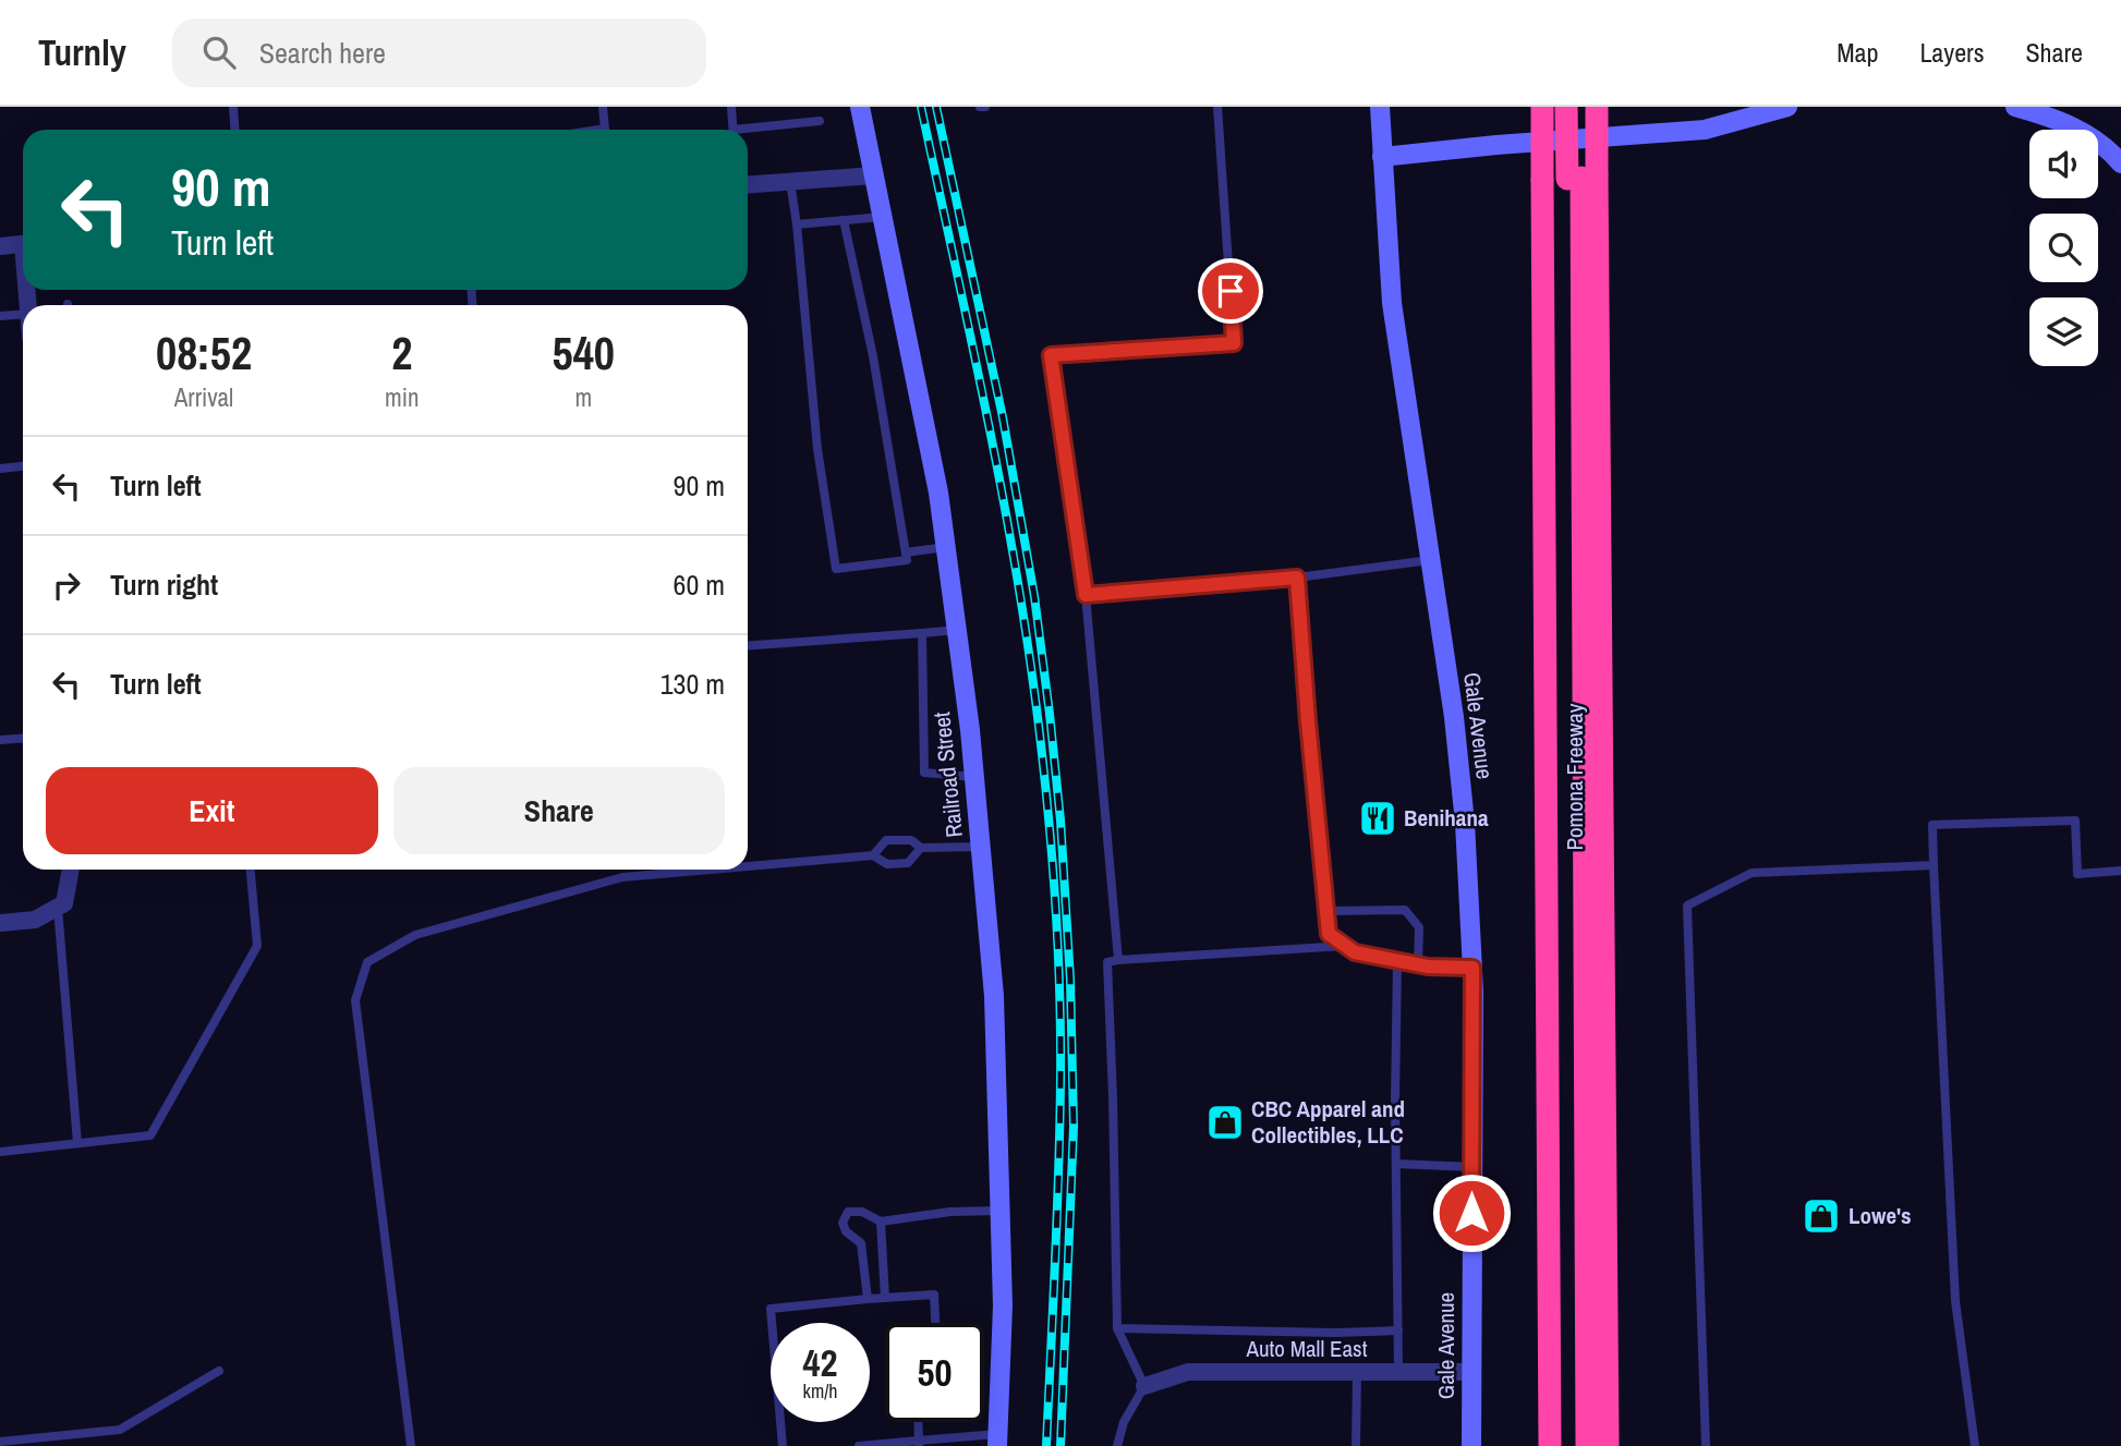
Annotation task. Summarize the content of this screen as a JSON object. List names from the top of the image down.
{
  "streets": {
    "highway": ["Pomona Freeway"],
    "street": ["Gale Avenue", "Railroad Street", "Auto Mall East"]
  },
  "crossings": [
    ["Gale Avenue", "Auto Mall East"]
  ],
  "places": {
    "restaurant": ["Benihana"],
    "shop": ["CBC Apparel and Collectibles, LLC", "Lowe's"]
  },
  "page": {
    "header": "Turnly",
    "search": "Search here",
    "nav": ["Map", "Layers", "Share"],
    "turn": ["90 m", "Turn left"],
    "eta": [
      "08:52",
      "Arrival",
      "2",
      "min",
      "540",
      "m"
    ],
    "list": [
      {
        "name": "Turn left",
        "value": "90 m"
      },
      {
        "name": "Turn right",
        "value": "60 m"
      },
      {
        "name": "Turn left",
        "value": "130 m"
      }
    ],
    "buttons": ["Exit", "Share"],
    "speed": "42 km/h",
    "limit": "50"
  }
}
